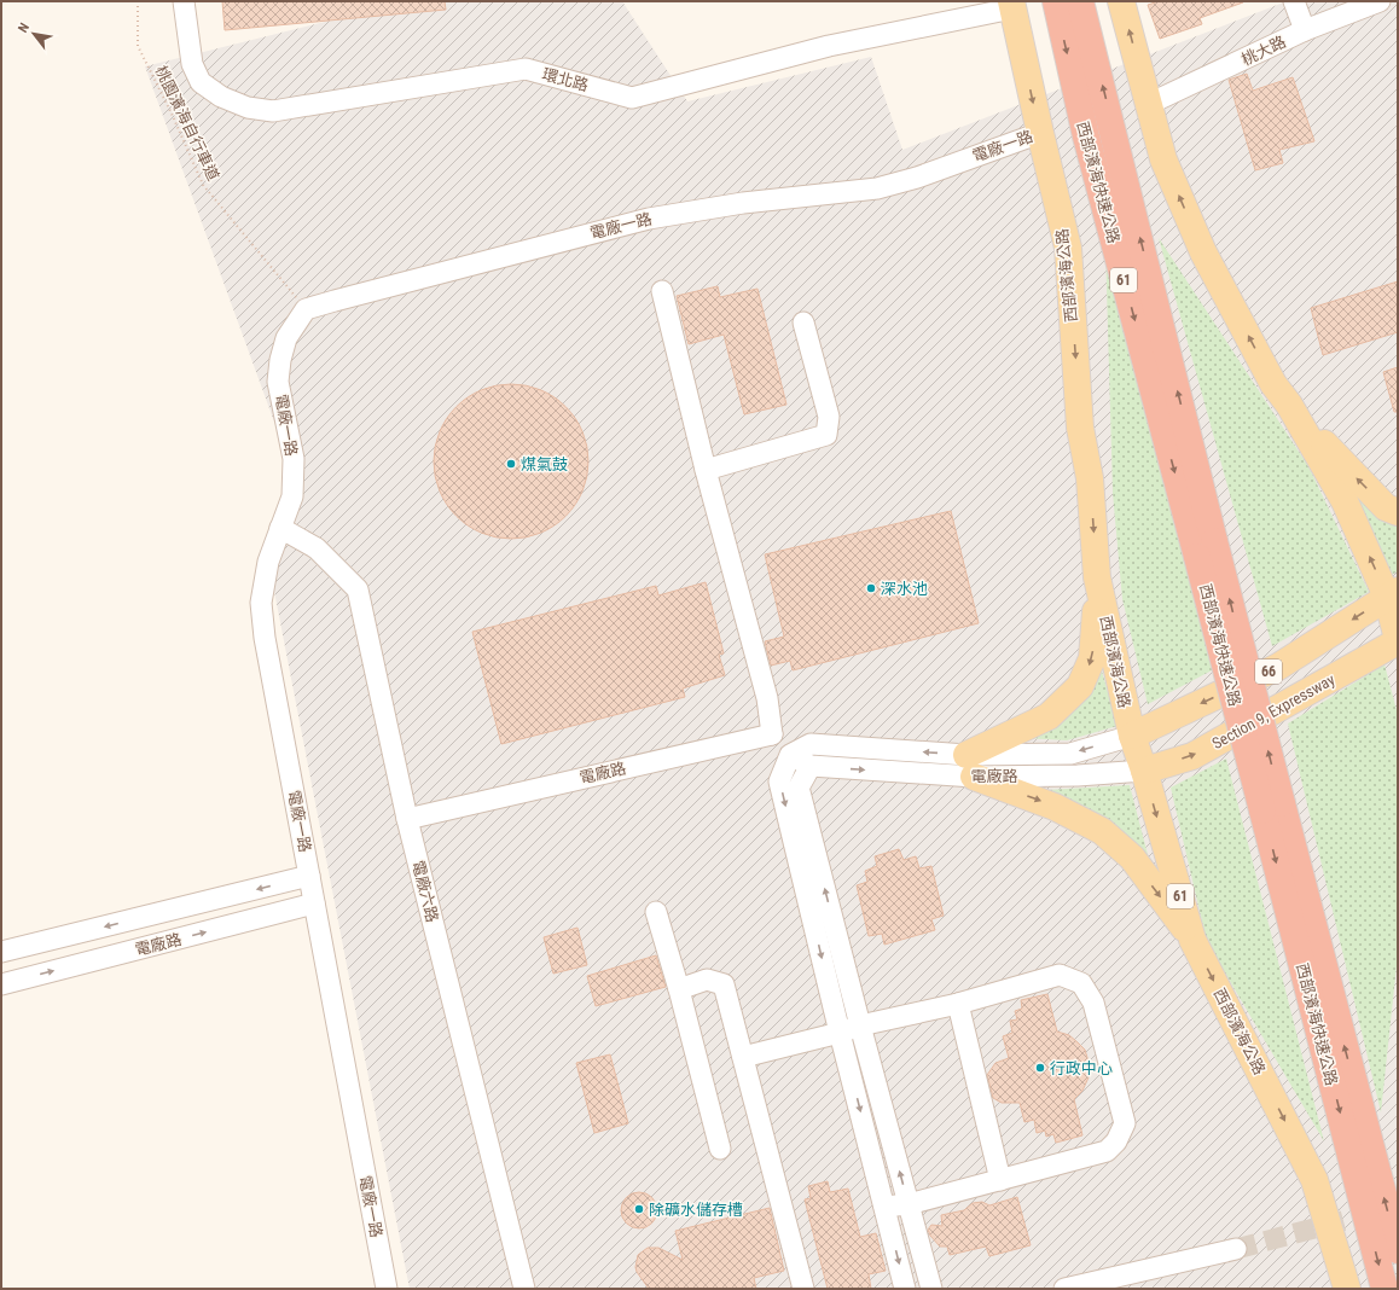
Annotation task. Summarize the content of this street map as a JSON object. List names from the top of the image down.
{
  "streets": {
    "highway": ["西部濱海快速公路", "61"],
    "main road": ["西部濱海公路", "66", "Section 9, Expressway"],
    "street": [
      "桃大路",
      "環北路",
      "電廠一路",
      "電廠路",
      "電廠六路"
    ],
    "path": ["桃園濱海自行車道"]
  },
  "crossings": [
    ["環北路", "西部濱海公路"],
    ["桃園濱海自行車道", "電廠一路"],
    ["電廠一路", "西部濱海公路"],
    ["電廠一路", "電廠路"],
    ["電廠一路", "電廠六路"],
    ["西部濱海公路", "66"],
    ["西部濱海公路", "Section 9, Expressway"],
    ["西部濱海公路", "電廠路"],
    ["66", "電廠路"],
    ["Section 9, Expressway", "電廠路"],
    ["電廠路", "電廠六路"]
  ],
  "places": [
    "煤氣鼓",
    "深水池",
    "行政中心",
    "除礦水儲存槽"
  ],
  "north": "top left"
}
